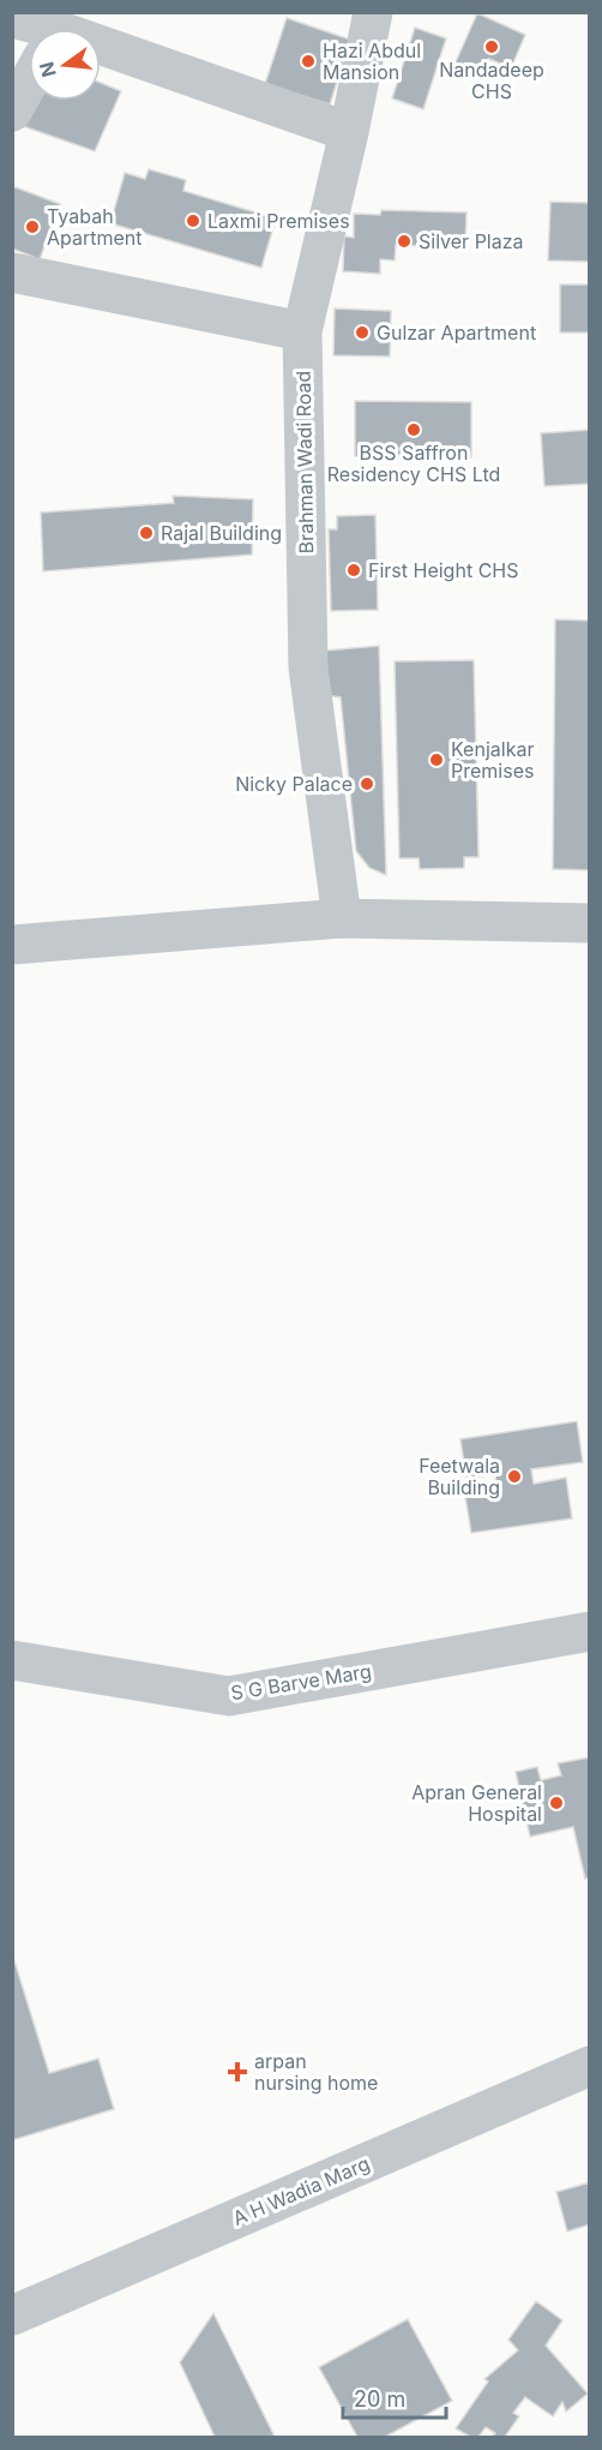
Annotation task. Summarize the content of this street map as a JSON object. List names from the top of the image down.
{
  "streets": {
    "street": ["Brahman Wadi Road", "S G Barve Marg", "A H Wadia Marg"]
  },
  "places": {
    "other": [
      "Nandadeep CHS",
      "Hazi Abdul Mansion",
      "Laxmi Premises",
      "Tyabah Apartment",
      "Silver Plaza",
      "Gulzar Apartment",
      "BSS Saffron Residency CHS Ltd",
      "Rajal Building",
      "First Height CHS",
      "Kenjalkar Premises",
      "Nicky Palace",
      "Feetwala Building",
      "Apran General Hospital"
    ],
    "health": ["arpan nursing home"]
  },
  "scale_bar": "20 m",
  "north": "left"
}
